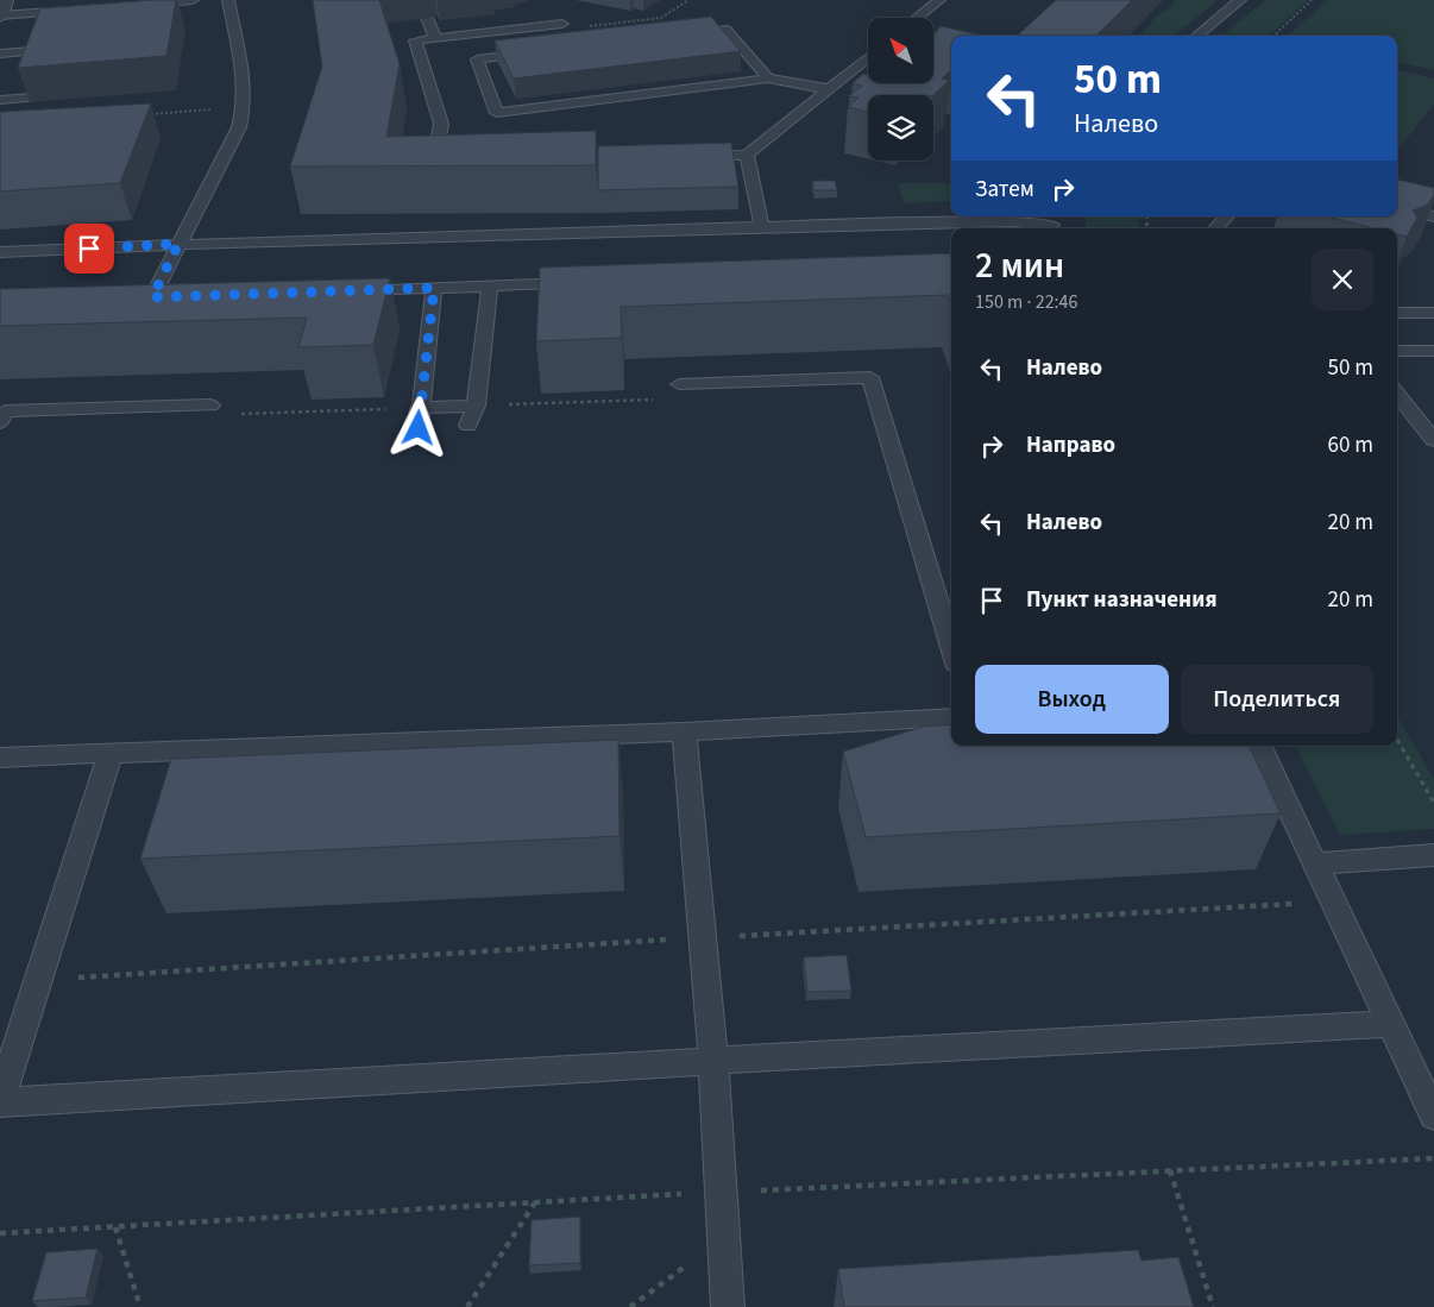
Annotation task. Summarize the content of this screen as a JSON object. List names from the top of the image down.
{
  "north": "top left",
  "page": {
    "turn": ["50 m", "Налево"],
    "then": "Затем",
    "heading": ["2 мин", "150 m · 22:46"],
    "list": [
      {
        "name": "Налево",
        "value": "50 m"
      },
      {
        "name": "Направо",
        "value": "60 m"
      },
      {
        "name": "Налево",
        "value": "20 m"
      },
      {
        "name": "Пункт назначения",
        "value": "20 m"
      }
    ],
    "buttons": ["Выход", "Поделиться"]
  }
}
